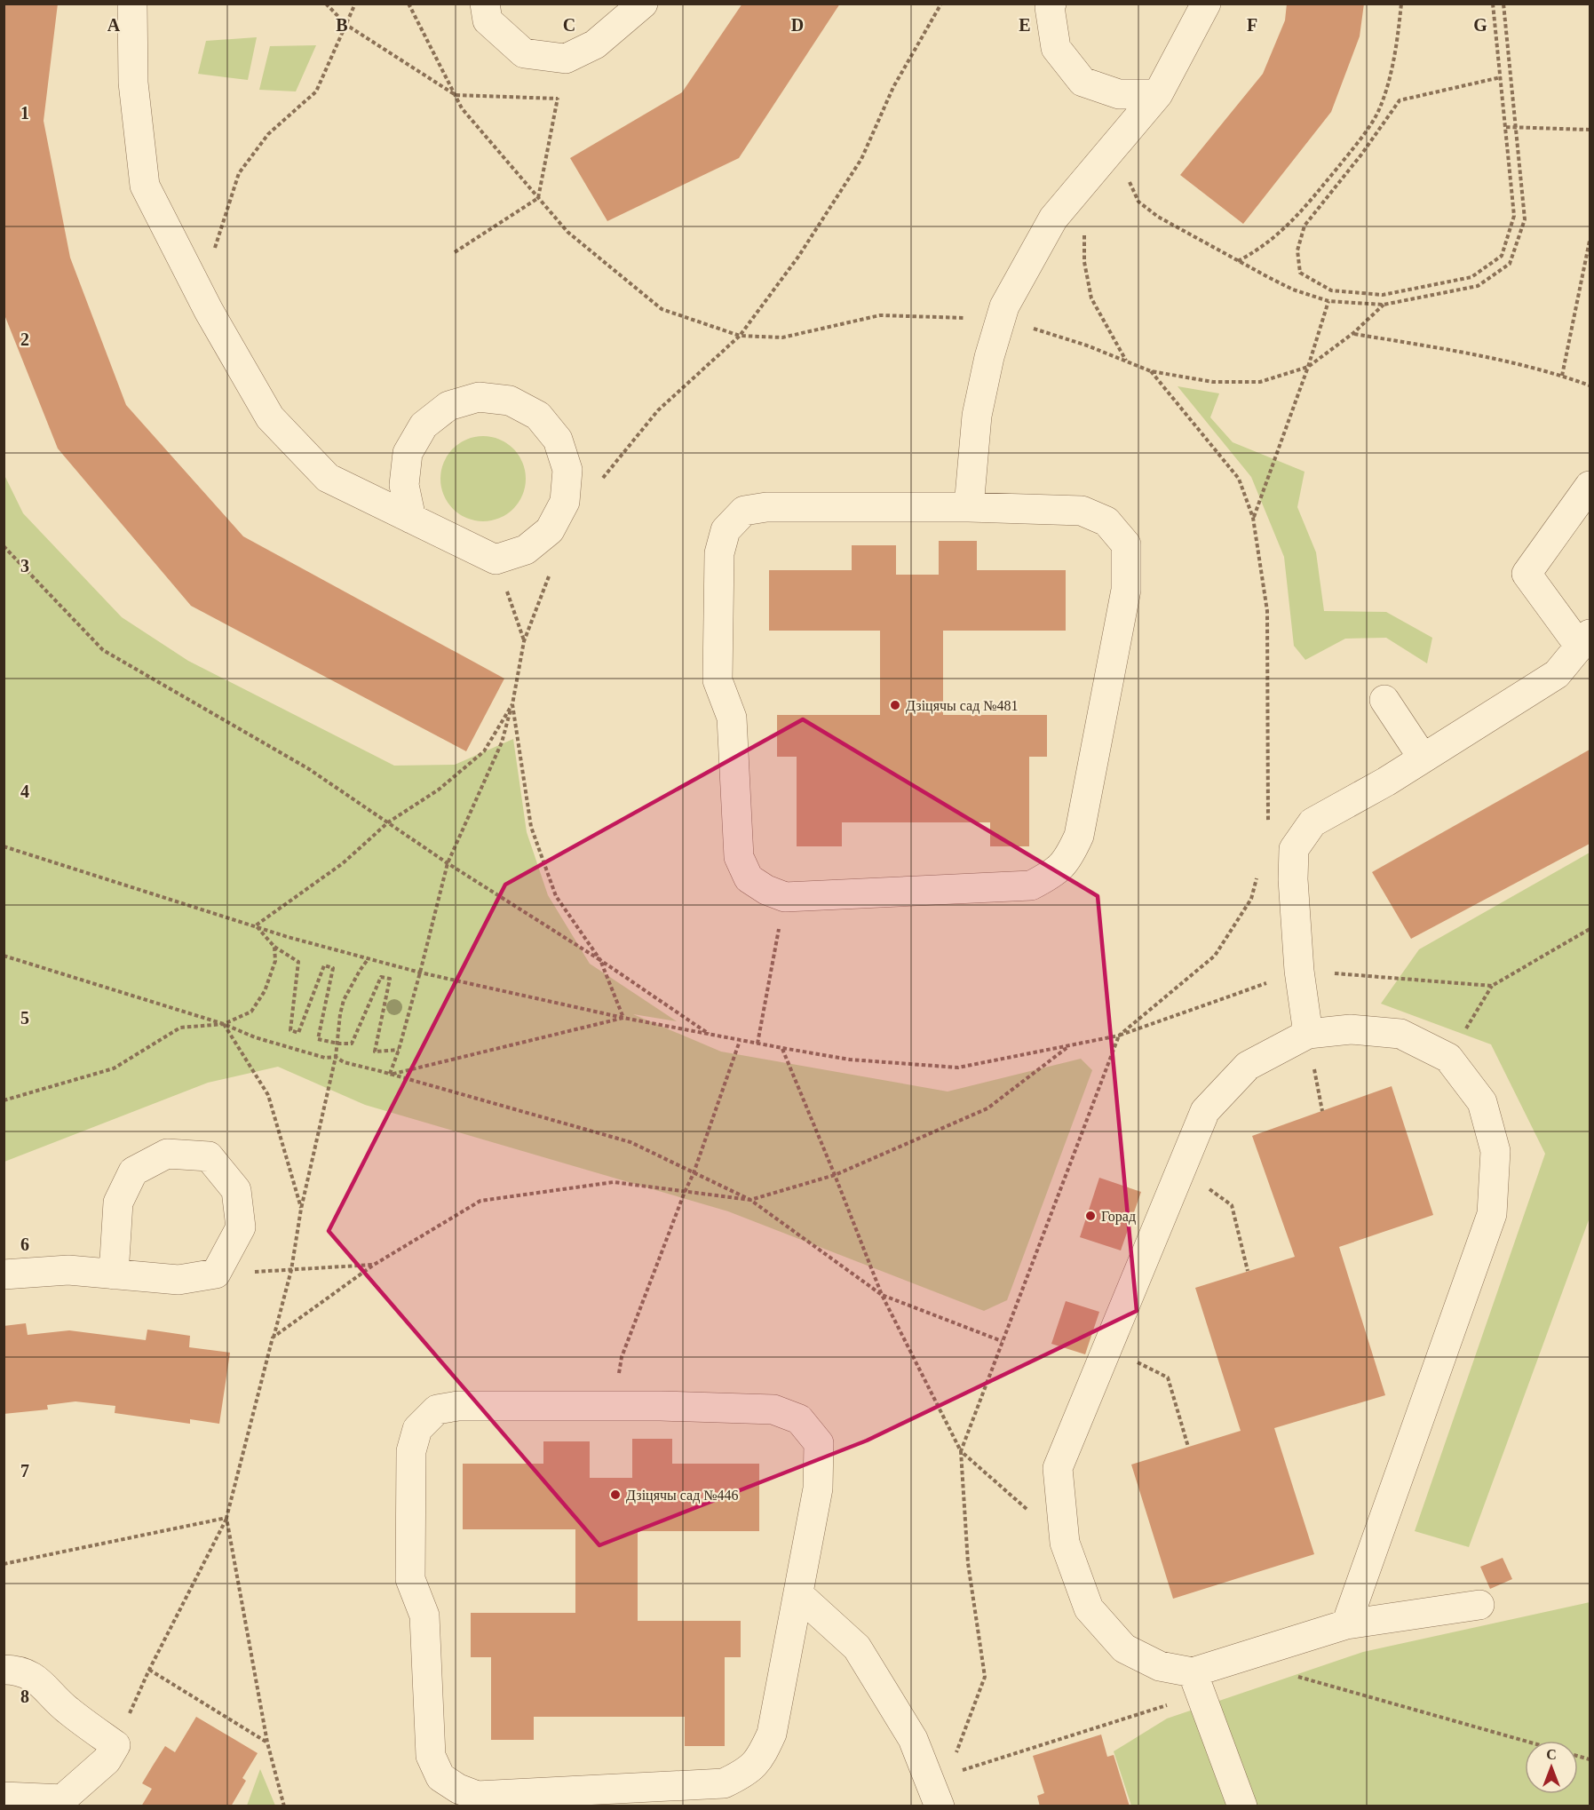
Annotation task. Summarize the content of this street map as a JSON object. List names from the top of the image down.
{
  "places": ["Дзіцячы сад №481", "Горад", "Дзіцячы сад №446"],
  "north": "top",
  "grid": {
    "columns": [
      "A",
      "B",
      "C",
      "D",
      "E",
      "F",
      "G"
    ],
    "rows": [
      "1",
      "2",
      "3",
      "4",
      "5",
      "6",
      "7",
      "8"
    ]
  }
}
